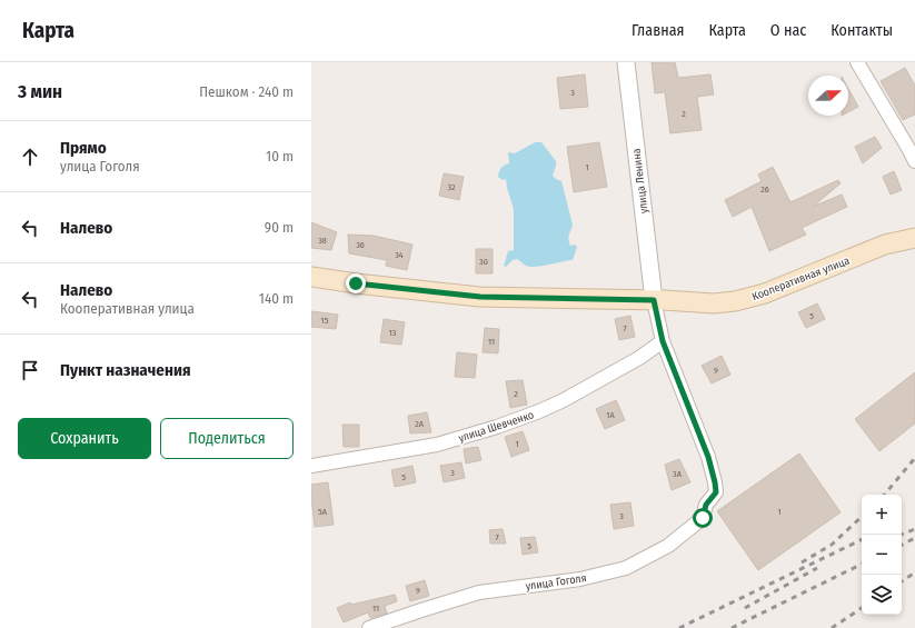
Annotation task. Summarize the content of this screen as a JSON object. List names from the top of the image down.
{
  "streets": {
    "main road": ["Кооперативная улица"],
    "street": ["улица Ленина", "улица Шевченко", "улица Гоголя"]
  },
  "crossings": [
    ["улица Ленина", "Кооперативная улица"],
    ["улица Шевченко", "улица Гоголя"]
  ],
  "house_numbers": [
    "3",
    "2",
    "1",
    "32",
    "26",
    "38",
    "36",
    "34",
    "30",
    "5",
    "15",
    "7",
    "13",
    "11",
    "9",
    "2",
    "1А",
    "2А",
    "1",
    "3",
    "3А",
    "5",
    "5А",
    "1",
    "3",
    "7",
    "5",
    "9",
    "11"
  ],
  "north": "right",
  "page": {
    "header": "Карта",
    "nav": [
      "Главная",
      "Карта",
      "О нас",
      "Контакты"
    ],
    "heading": ["3 мин", "Пешком · 240 m"],
    "list": [
      ["Прямо", "улица Гоголя", "10 m"],
      ["Налево", "90 m"],
      ["Налево", "Кооперативная улица", "140 m"],
      "Пункт назначения"
    ],
    "buttons": ["Сохранить", "Поделиться"],
    "map_buttons": ["+", "−"]
  }
}
